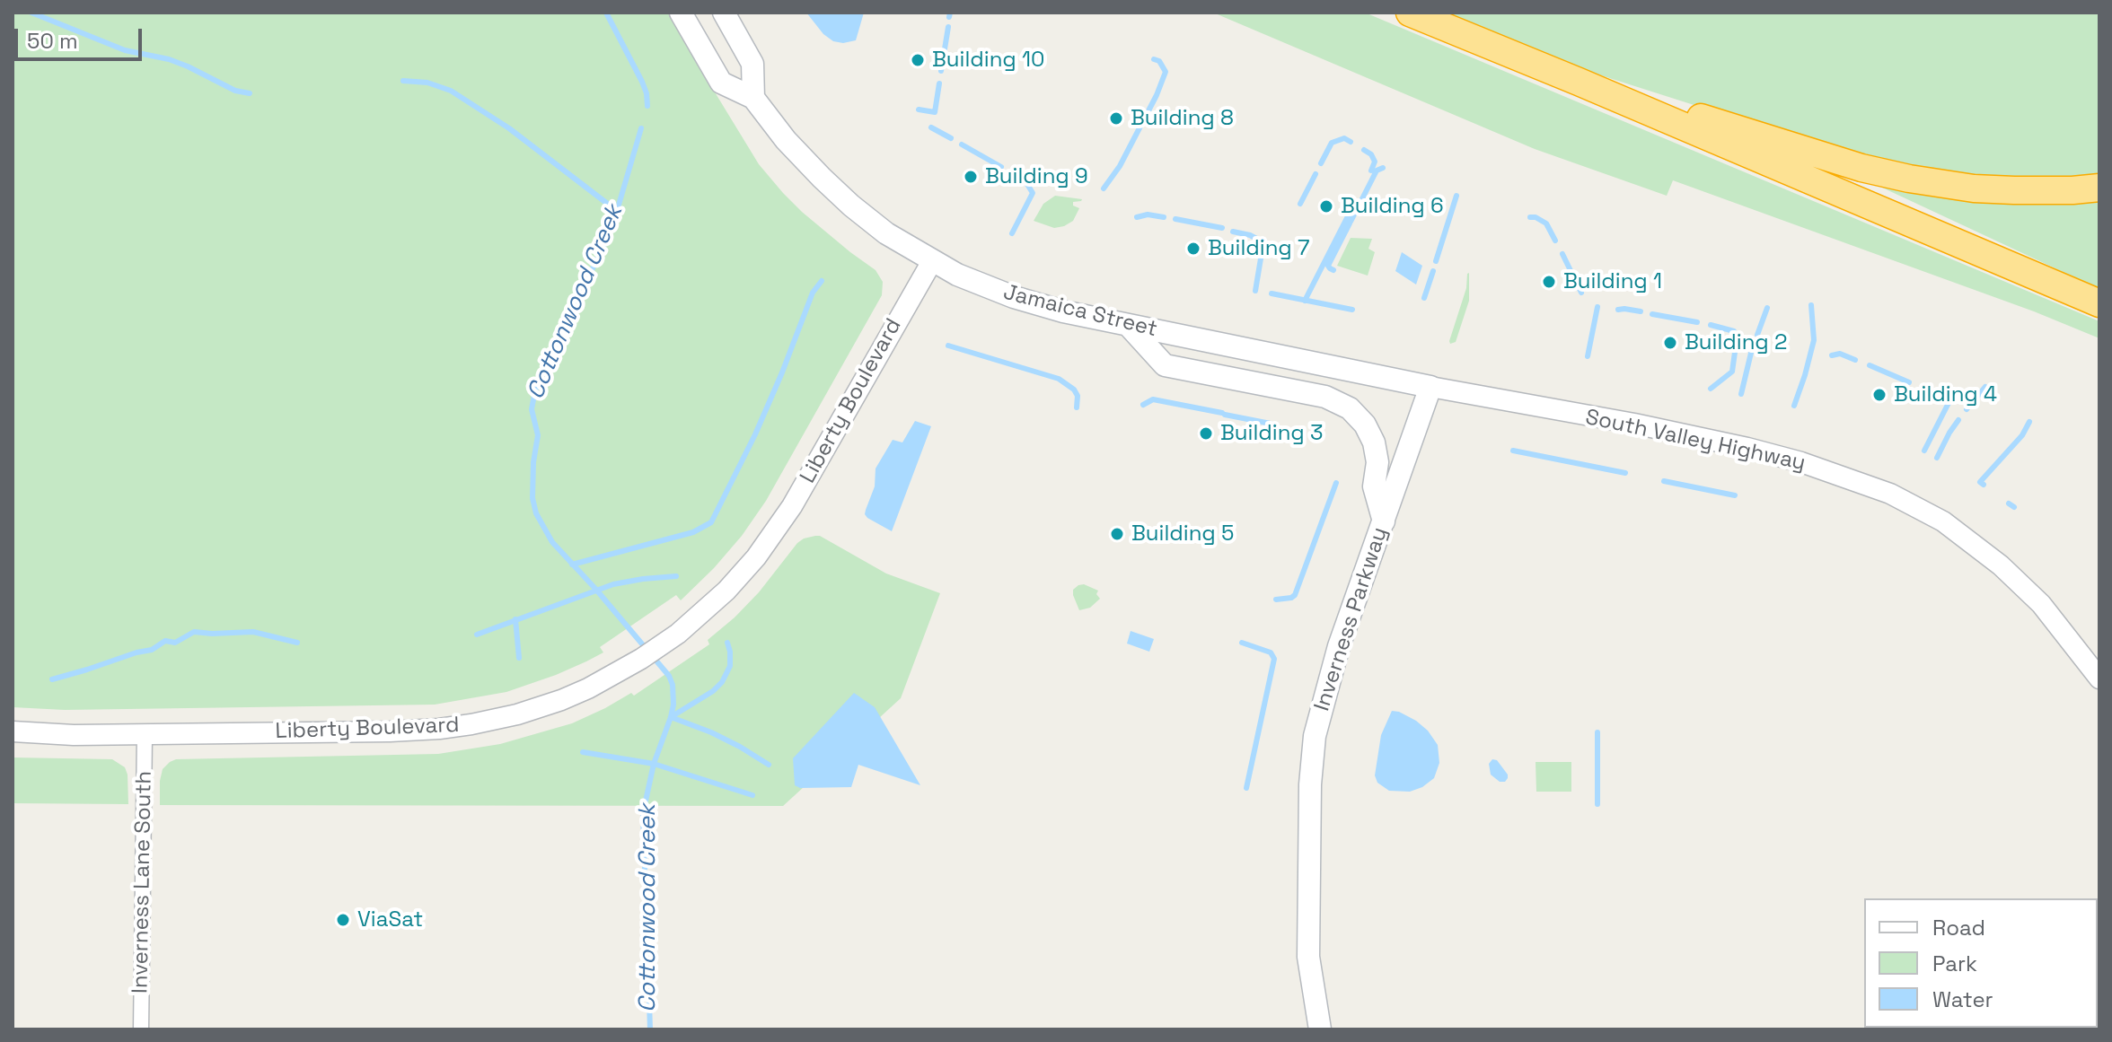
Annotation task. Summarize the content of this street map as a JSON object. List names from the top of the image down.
{
  "streets": {
    "main road": ["Jamaica Street", "Inverness Parkway"],
    "street": ["Liberty Boulevard", "South Valley Highway", "Inverness Lane South"]
  },
  "crossings": [
    ["Jamaica Street", "Liberty Boulevard"],
    ["Jamaica Street", "South Valley Highway"],
    ["Jamaica Street", "Inverness Parkway"],
    ["Liberty Boulevard", "Inverness Lane South"],
    ["South Valley Highway", "Inverness Parkway"]
  ],
  "water": ["Cottonwood Creek"],
  "places": [
    "Building 10",
    "Building 8",
    "Building 9",
    "Building 6",
    "Building 7",
    "Building 1",
    "Building 2",
    "Building 4",
    "Building 3",
    "Building 5",
    "ViaSat"
  ],
  "legend": ["Road", "Park", "Water"],
  "scale_bar": "50 m"
}
